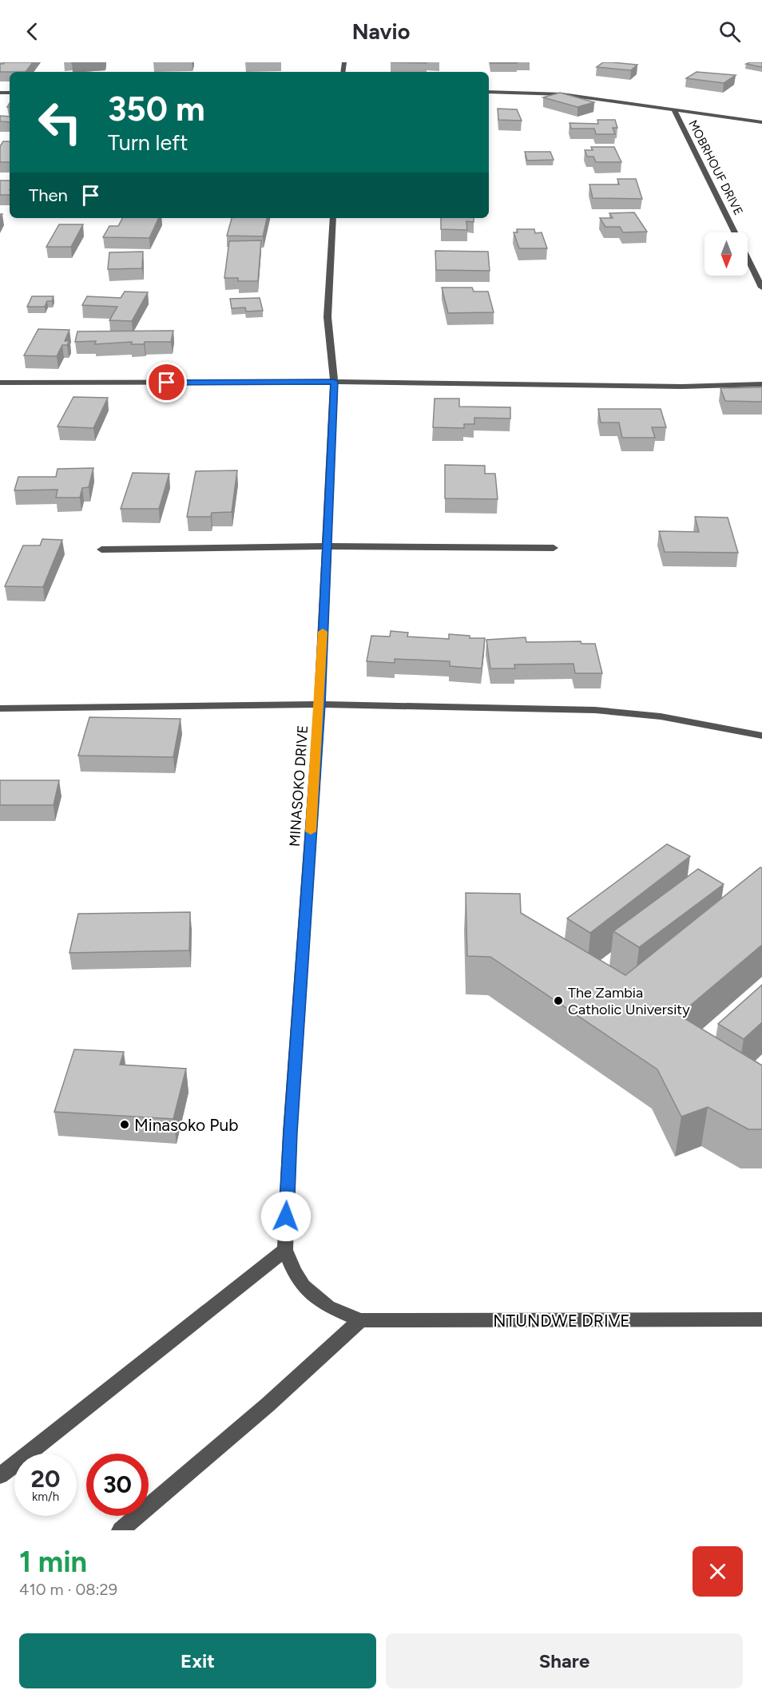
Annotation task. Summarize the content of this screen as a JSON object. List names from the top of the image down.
{
  "streets": {
    "street": ["MOBRHOUF DRIVE", "MINASOKO DRIVE", "NTUNDWE DRIVE"]
  },
  "crossings": [
    ["MINASOKO DRIVE", "NTUNDWE DRIVE"]
  ],
  "places": ["The Zambia Catholic University", "Minasoko Pub"],
  "north": "bottom",
  "page": {
    "header": "Navio",
    "turn": ["350 m", "Turn left"],
    "then": "Then",
    "speed": "20 km/h",
    "limit": "30",
    "heading": ["1 min", "410 m · 08:29"],
    "buttons": ["Exit", "Share"]
  }
}
